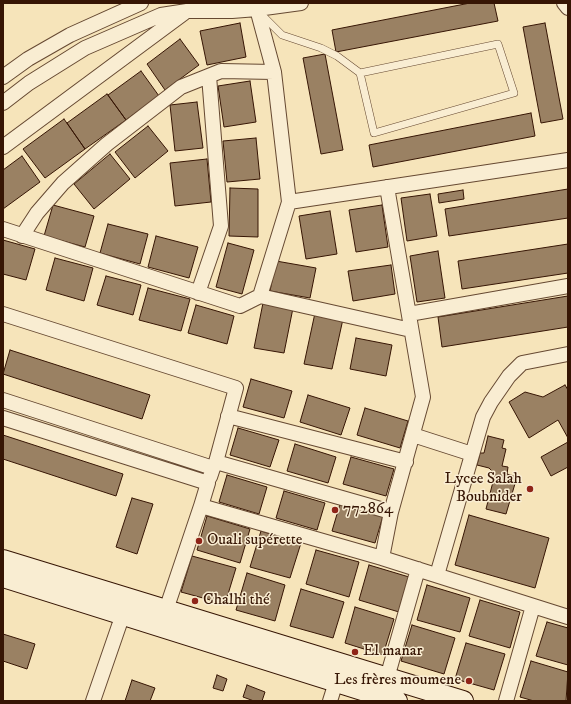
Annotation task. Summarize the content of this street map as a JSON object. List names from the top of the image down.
{
  "places": [
    "Lycee Salah Boubnider",
    "772864",
    "Ouali supérette",
    "Chalhi thé",
    "El manar",
    "Les frères moumene"
  ]
}
